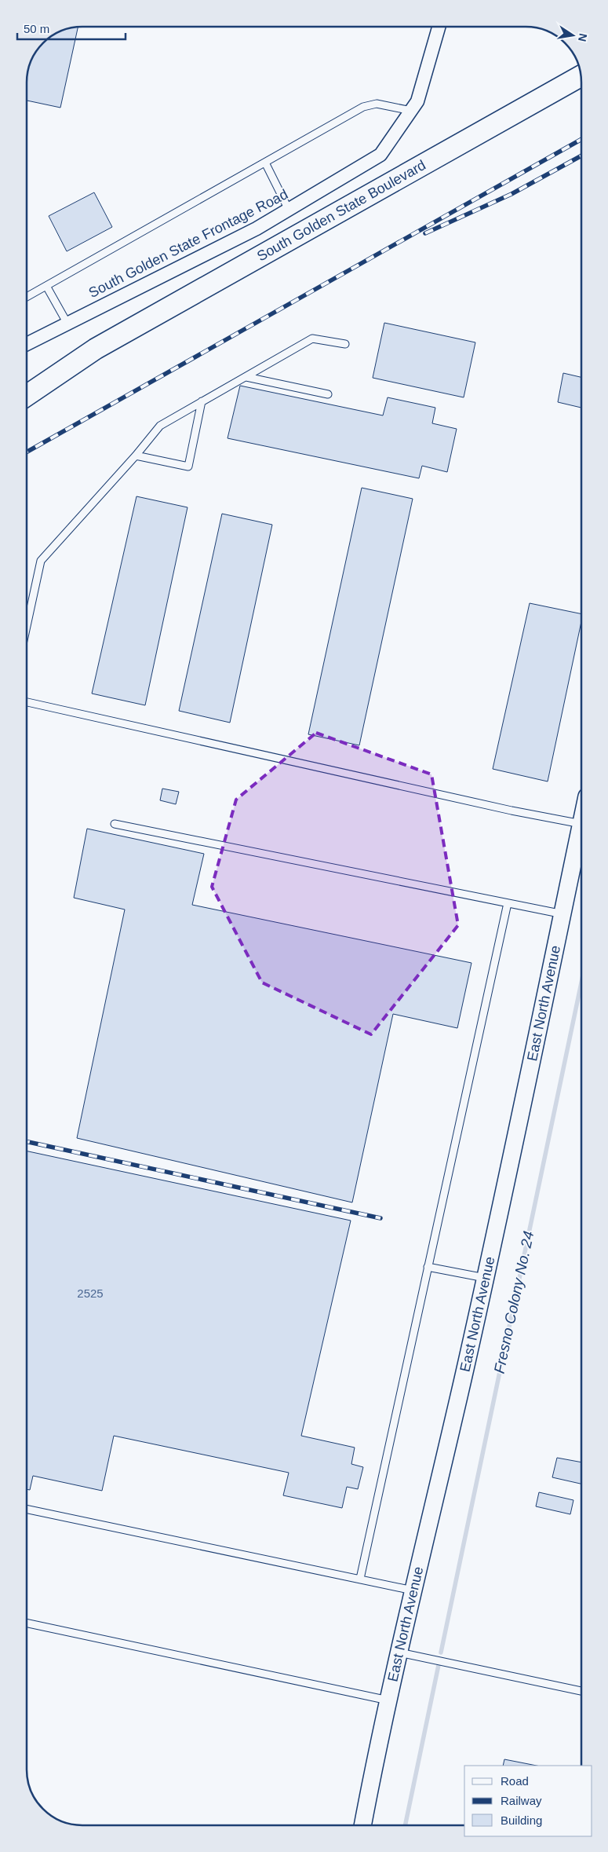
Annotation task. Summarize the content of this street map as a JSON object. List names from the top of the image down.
{
  "streets": {
    "main road": ["South Golden State Boulevard"],
    "street": ["South Golden State Frontage Road", "East North Avenue"]
  },
  "water": ["Fresno Colony No. 24"],
  "house_numbers": ["2525"],
  "legend": ["Road", "Railway", "Building"],
  "scale_bar": "50 m",
  "north": "right"
}
